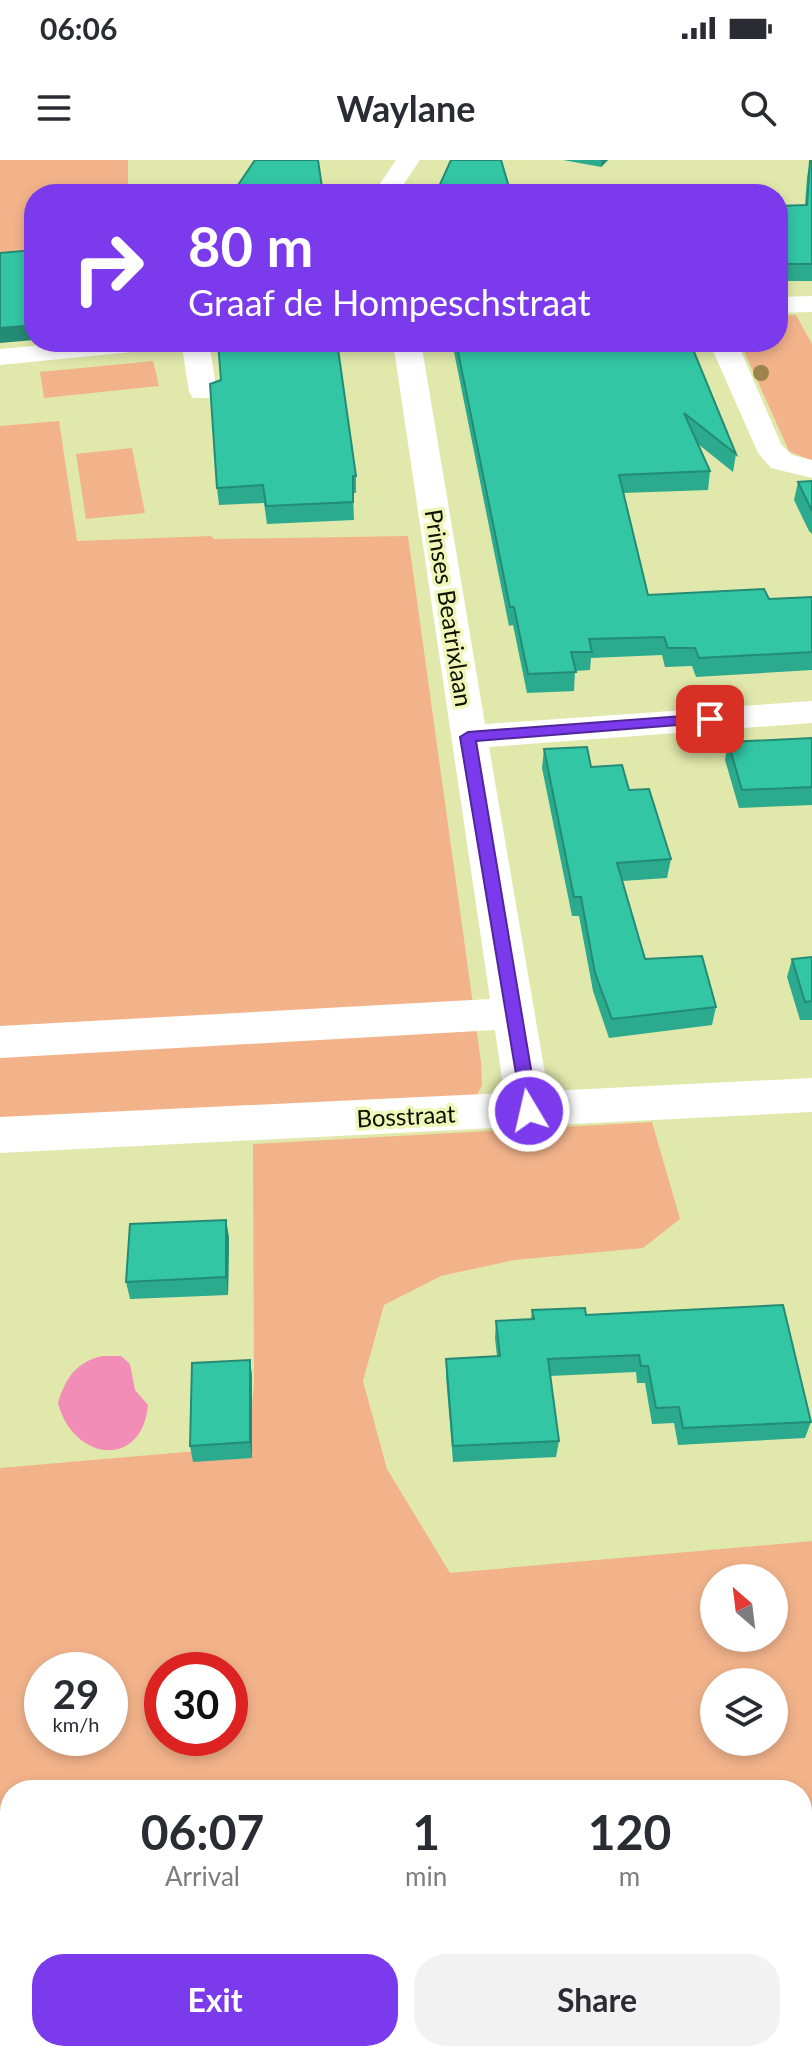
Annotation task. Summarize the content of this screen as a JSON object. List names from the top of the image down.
{
  "streets": {
    "street": ["Prinses Beatrixlaan", "Bosstraat"]
  },
  "crossings": [
    ["Prinses Beatrixlaan", "Bosstraat"]
  ],
  "north": "top left",
  "page": {
    "status": "06:06",
    "header": "Waylane",
    "turn": ["80 m", "Graaf de Hompeschstraat"],
    "speed": "29 km/h",
    "limit": "30",
    "eta": [
      "06:07",
      "Arrival",
      "1",
      "min",
      "120",
      "m"
    ],
    "buttons": ["Exit", "Share"]
  }
}
